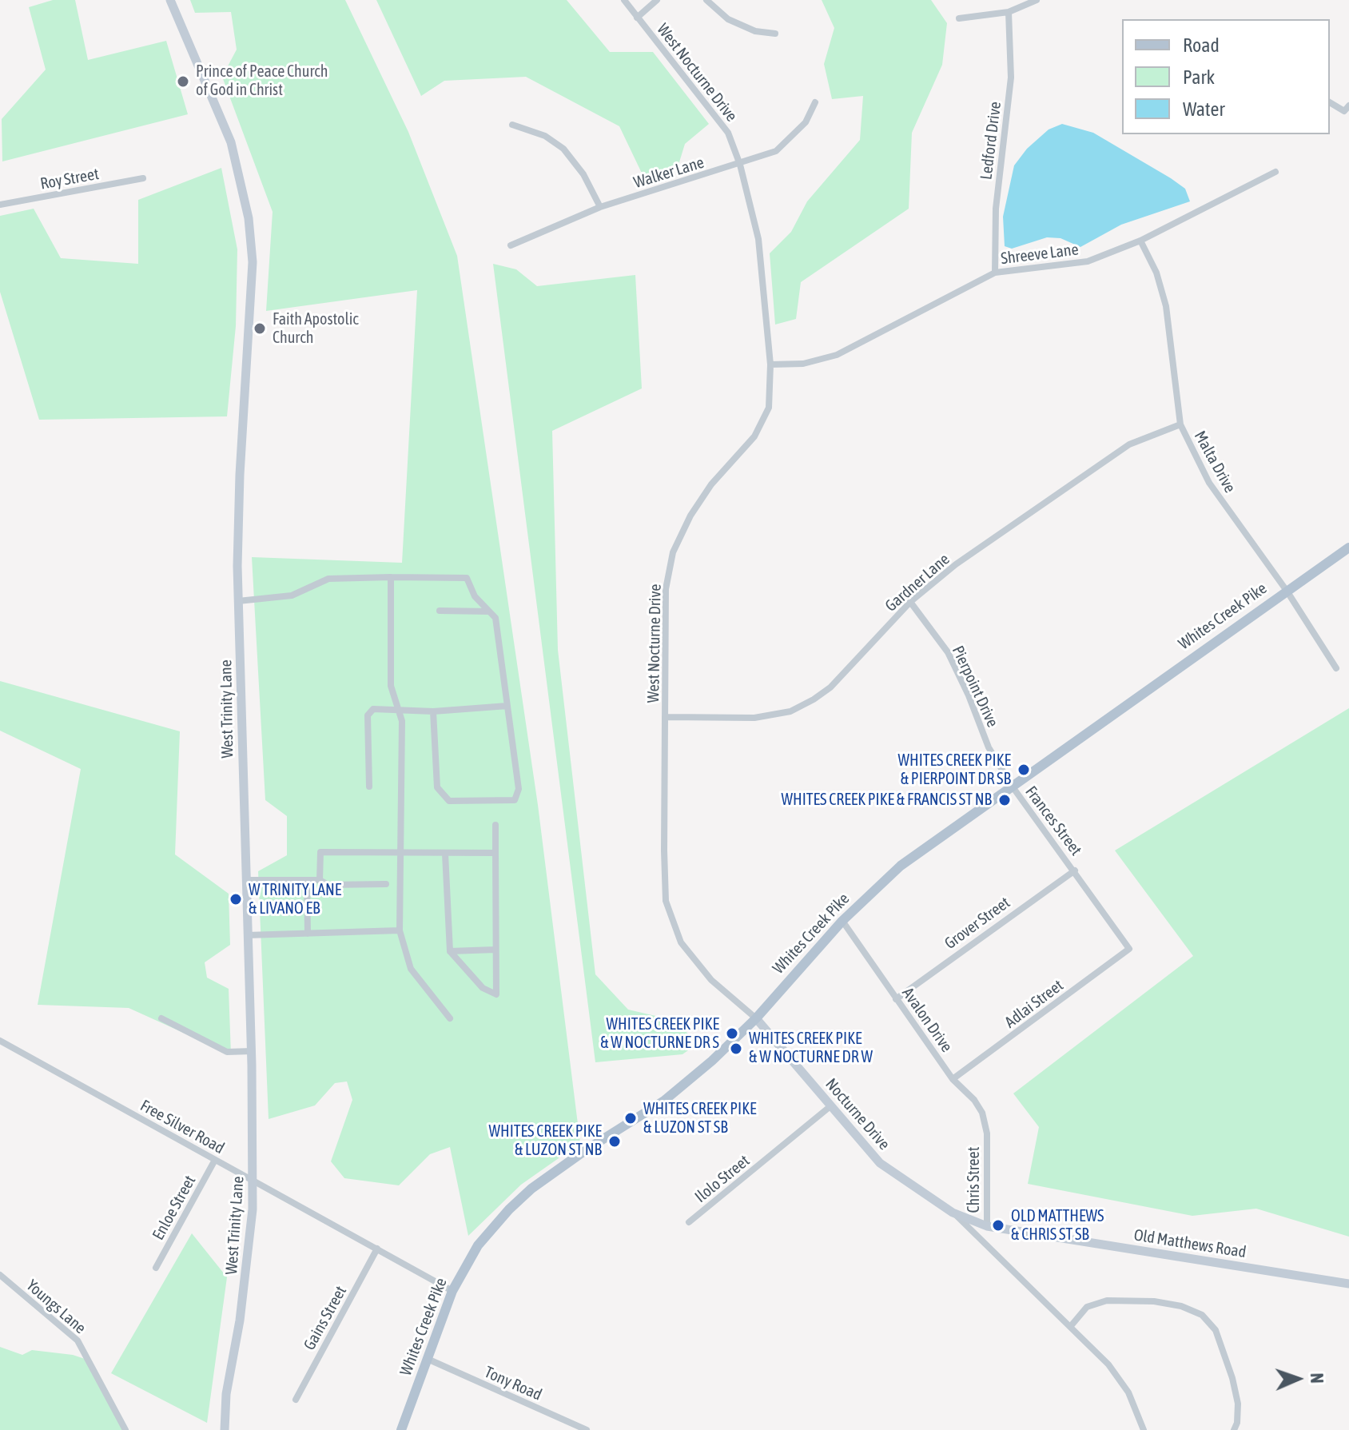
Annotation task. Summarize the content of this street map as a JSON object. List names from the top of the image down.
{
  "streets": {
    "main road": [
      "Whites Creek Pike",
      "West Trinity Lane",
      "Nocturne Drive",
      "Old Matthews Road"
    ],
    "street": [
      "West Nocturne Drive",
      "Ledford Drive",
      "Walker Lane",
      "Roy Street",
      "Shreeve Lane",
      "Malta Drive",
      "Gardner Lane",
      "Pierpoint Drive",
      "Frances Street",
      "Grover Street",
      "Adlai Street",
      "Avalon Drive",
      "Free Silver Road",
      "Ilolo Street",
      "Chris Street",
      "Enloe Street",
      "Youngs Lane",
      "Gains Street",
      "Tony Road"
    ]
  },
  "crossings": [
    ["West Nocturne Drive", "Walker Lane"],
    ["West Nocturne Drive", "Shreeve Lane"],
    ["West Nocturne Drive", "Gardner Lane"],
    ["West Nocturne Drive", "Whites Creek Pike"],
    ["West Nocturne Drive", "Nocturne Drive"],
    ["Ledford Drive", "Shreeve Lane"],
    ["Shreeve Lane", "Malta Drive"],
    ["Malta Drive", "Gardner Lane"],
    ["Malta Drive", "Whites Creek Pike"],
    ["Gardner Lane", "Pierpoint Drive"],
    ["Whites Creek Pike", "Pierpoint Drive"],
    ["Whites Creek Pike", "Frances Street"],
    ["Whites Creek Pike", "Avalon Drive"],
    ["Whites Creek Pike", "Nocturne Drive"],
    ["Whites Creek Pike", "Free Silver Road"],
    ["Whites Creek Pike", "Tony Road"],
    ["Pierpoint Drive", "Frances Street"],
    ["West Trinity Lane", "Free Silver Road"],
    ["Frances Street", "Grover Street"],
    ["Frances Street", "Adlai Street"],
    ["Grover Street", "Avalon Drive"],
    ["Adlai Street", "Avalon Drive"],
    ["Avalon Drive", "Chris Street"],
    ["Nocturne Drive", "Ilolo Street"],
    ["Nocturne Drive", "Old Matthews Road"],
    ["Free Silver Road", "Enloe Street"],
    ["Free Silver Road", "Gains Street"],
    ["Chris Street", "Old Matthews Road"]
  ],
  "places": [
    "Prince of Peace Church of God in Christ",
    "Faith Apostolic Church",
    "WHITES CREEK PIKE & PIERPOINT DR SB",
    "WHITES CREEK PIKE & FRANCIS ST NB",
    "W TRINITY LANE & LIVANO EB",
    "WHITES CREEK PIKE & W NOCTURNE DR S",
    "WHITES CREEK PIKE & W NOCTURNE DR W",
    "WHITES CREEK PIKE & LUZON ST SB",
    "WHITES CREEK PIKE & LUZON ST NB",
    "OLD MATTHEWS & CHRIS ST SB"
  ],
  "legend": ["Road", "Park", "Water"],
  "north": "right"
}
